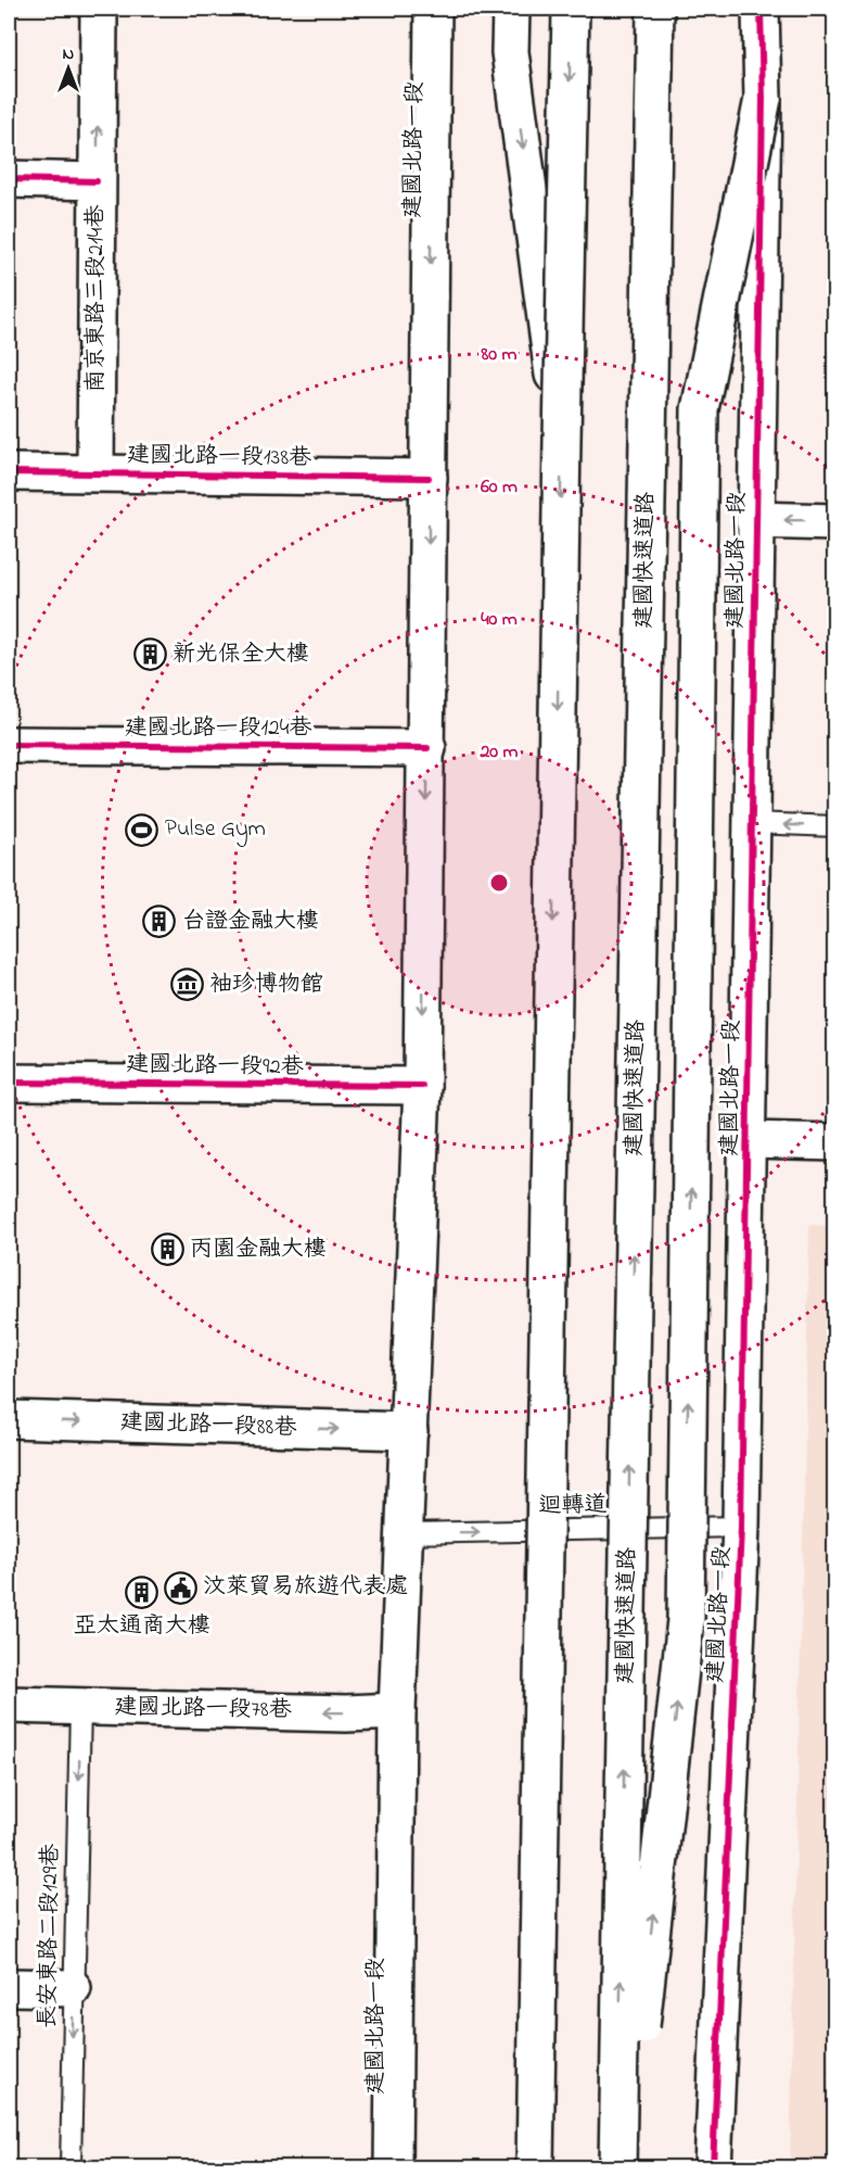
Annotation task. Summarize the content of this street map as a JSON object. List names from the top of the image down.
{
  "streets": {
    "main road": [
      "建國北路一段",
      "南京東路三段214巷",
      "建國北路一段138巷",
      "建國快速道路",
      "建國北路一段124巷",
      "建國北路一段92巷",
      "建國北路一段88巷",
      "建國北路一段78巷"
    ],
    "lane": ["迴轉道", "長安東路二段129巷"]
  },
  "crossings": [
    ["建國北路一段", "建國北路一段138巷"],
    ["建國北路一段", "建國北路一段124巷"],
    ["建國北路一段", "建國北路一段92巷"],
    ["建國北路一段", "建國北路一段88巷"],
    ["建國北路一段", "迴轉道"],
    ["建國北路一段", "建國北路一段78巷"],
    ["南京東路三段214巷", "建國北路一段138巷"],
    ["建國北路一段78巷", "長安東路二段129巷"]
  ],
  "one_way": [
    "南京東路三段214巷",
    "建國北路一段88巷",
    "迴轉道",
    "建國北路一段78巷",
    "長安東路二段129巷"
  ],
  "places": {
    "building": [
      "新光保全大樓",
      "台證金融大樓",
      "丙園金融大樓",
      "亞太通商大樓"
    ],
    "sports": ["Pulse Gym"],
    "museum": ["袖珍博物館"],
    "public building": ["汶萊貿易旅遊代表處"]
  },
  "north": "top",
  "rings": [
    "80 m",
    "60 m",
    "40 m",
    "20 m"
  ]
}
